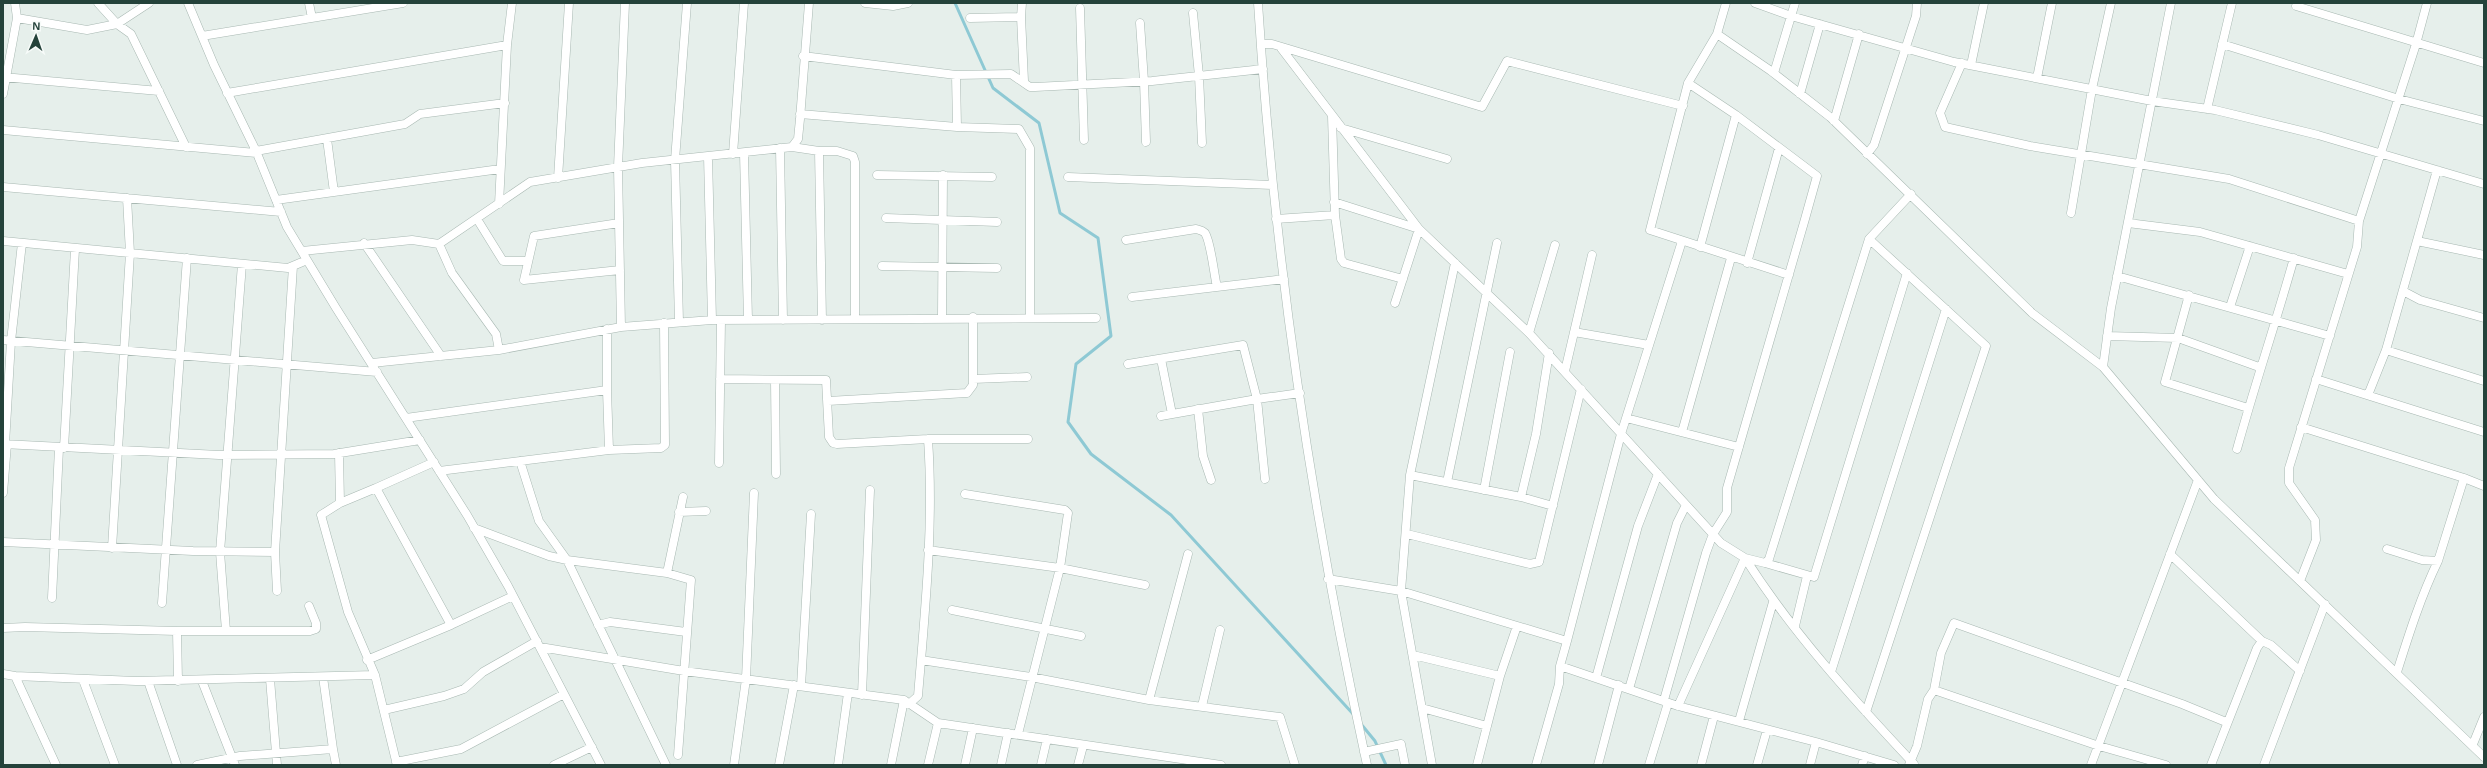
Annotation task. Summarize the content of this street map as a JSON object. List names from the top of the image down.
{
  "north": "top"
}
